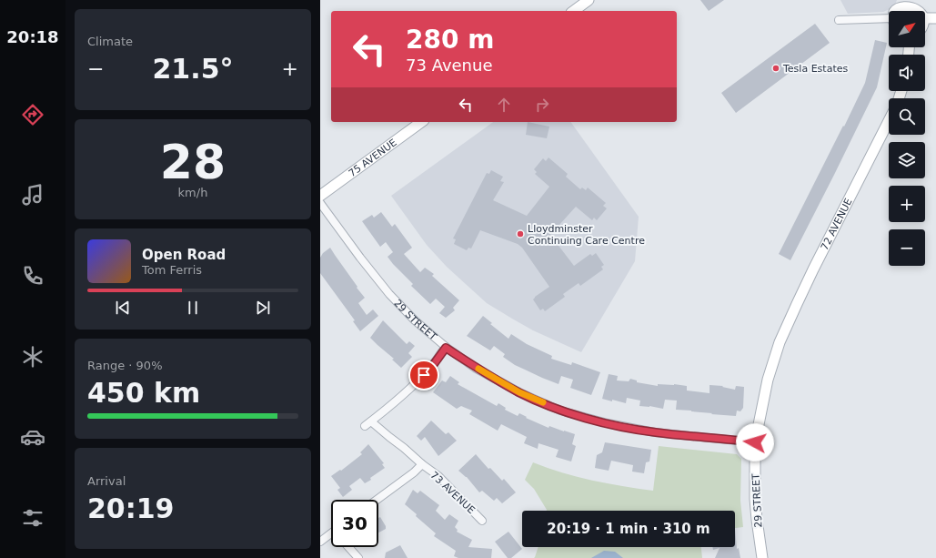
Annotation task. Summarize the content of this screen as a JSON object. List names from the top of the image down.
{
  "streets": {
    "street": [
      "75 AVENUE",
      "72 AVENUE",
      "29 STREET",
      "73 AVENUE"
    ]
  },
  "crossings": [
    ["72 AVENUE", "29 STREET"]
  ],
  "places": ["Tesla Estates", "Lloydminster Continuing Care Centre"],
  "north": "top right",
  "page": {
    "tabs": "20:18",
    "tile": [
      "Climate",
      ["28", "km/h"],
      ["Range · 90%", "450 km"],
      ["Arrival", "20:19"]
    ],
    "map_buttons": ["+", "−"],
    "turn": ["280 m", "73 Avenue"],
    "heat": ["−", "21.5°", "+"],
    "song": ["Open Road", "Tom Ferris"],
    "limit": "30",
    "trip": "20:19 · 1 min · 310 m"
  }
}
